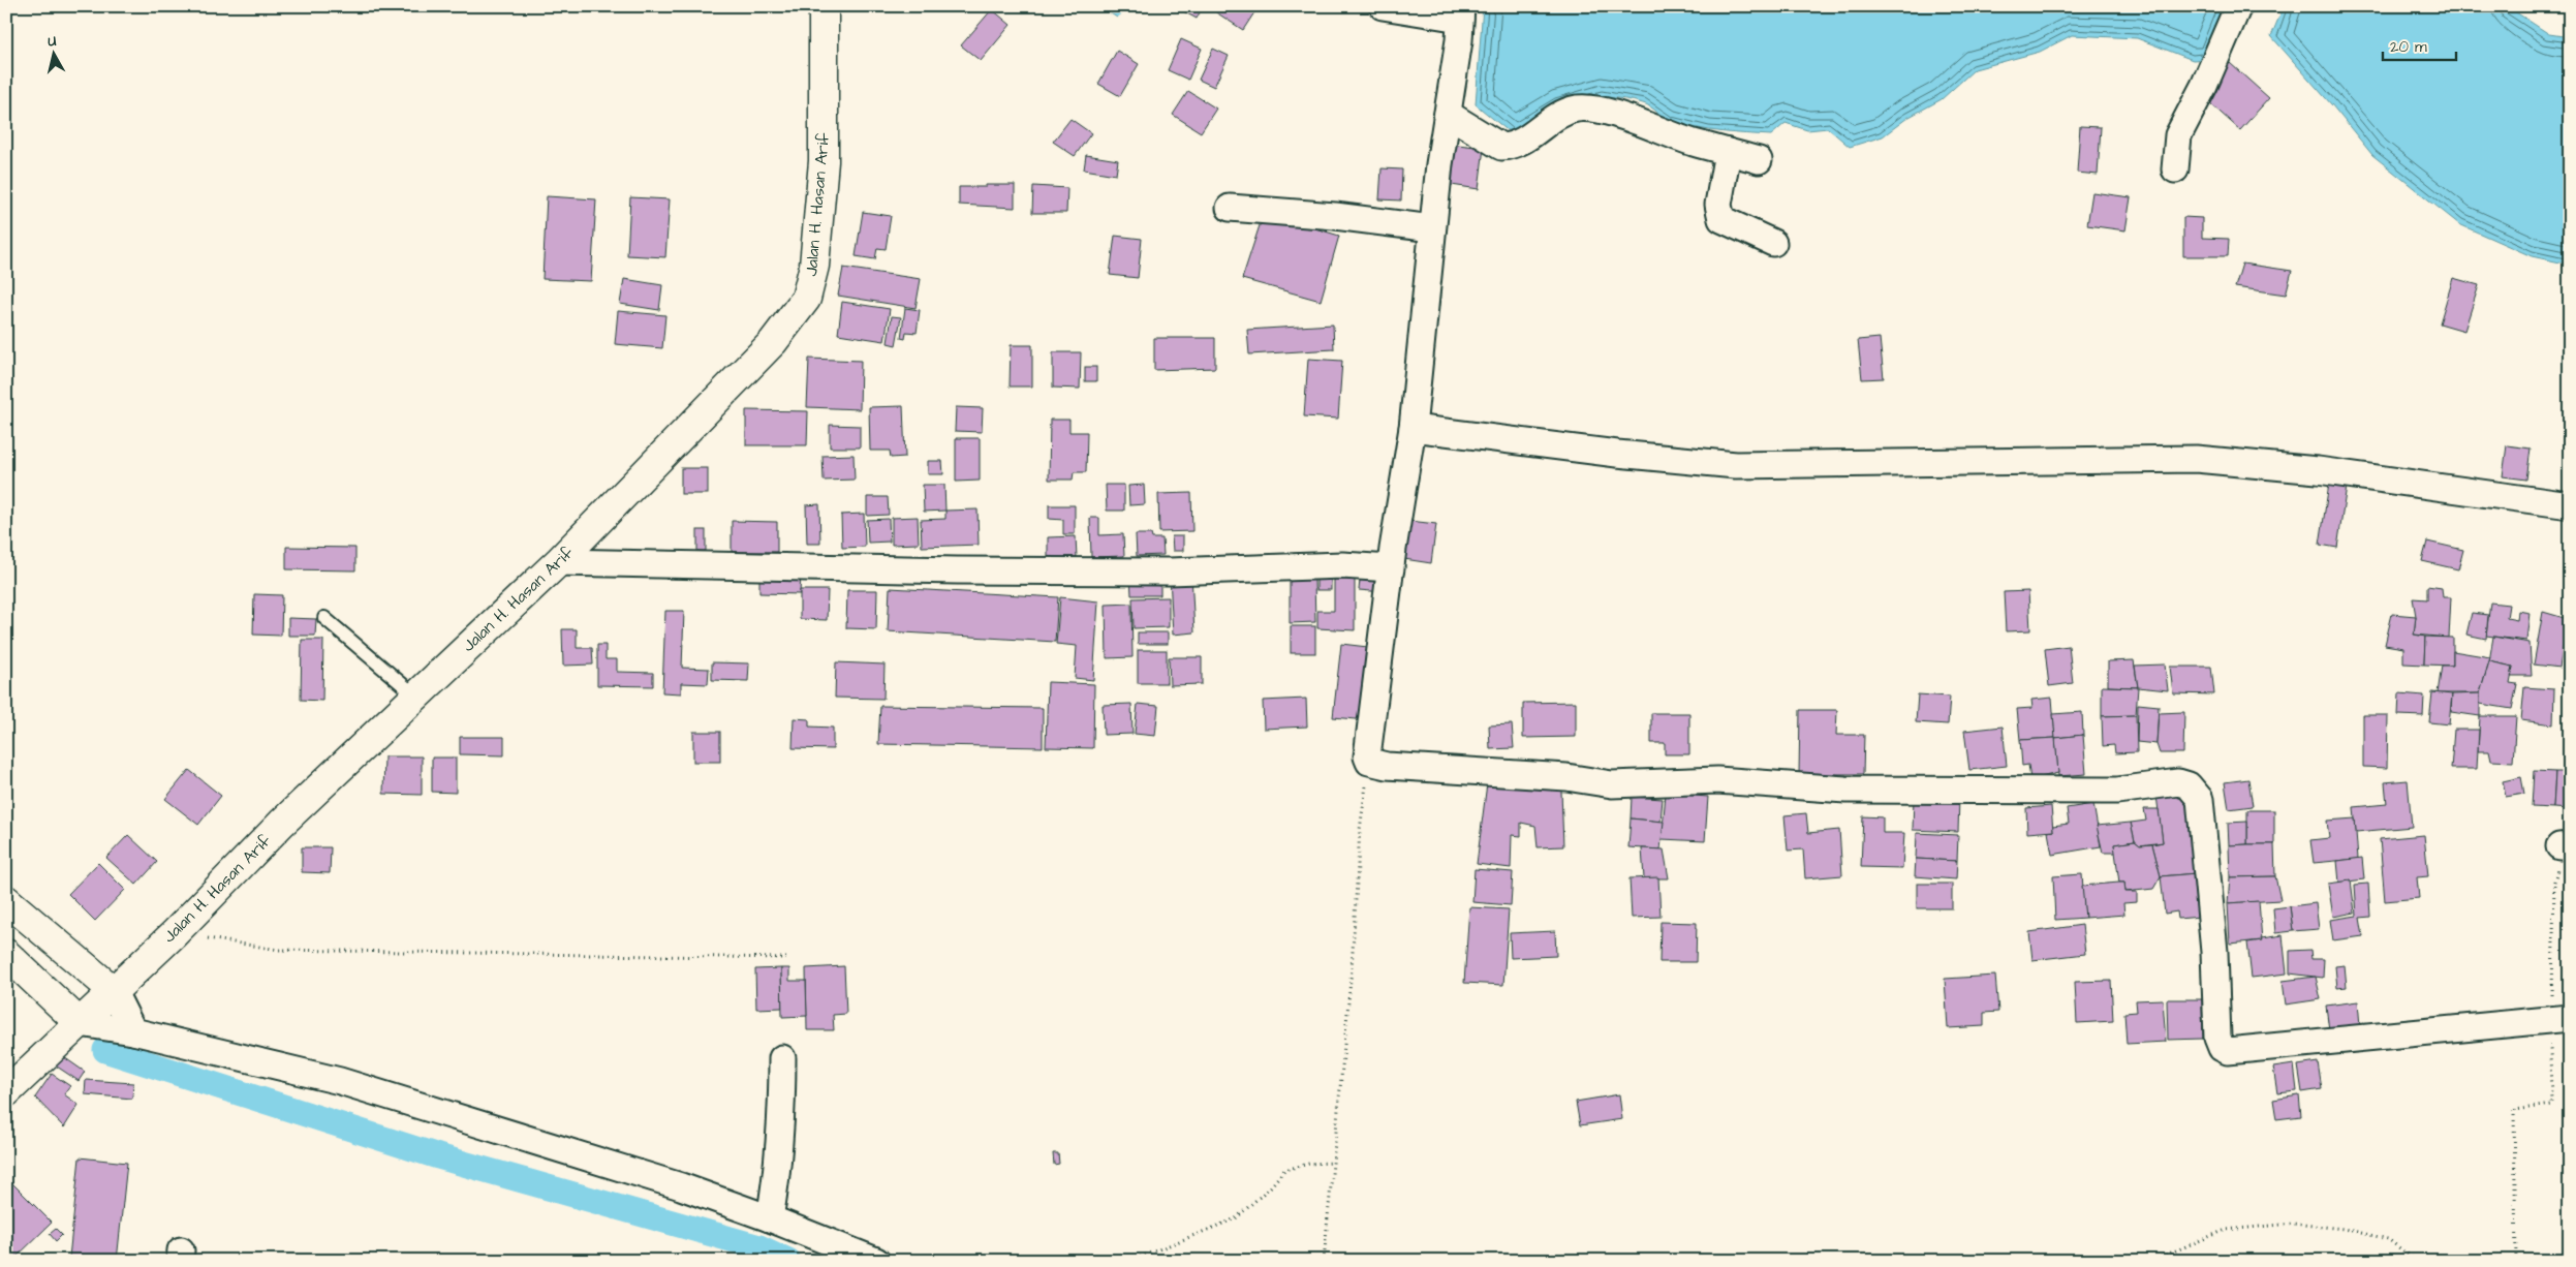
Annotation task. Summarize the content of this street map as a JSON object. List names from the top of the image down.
{
  "streets": {
    "main road": ["Jalan H. Hasan Arif"]
  },
  "scale_bar": "20 m",
  "north": "top"
}
